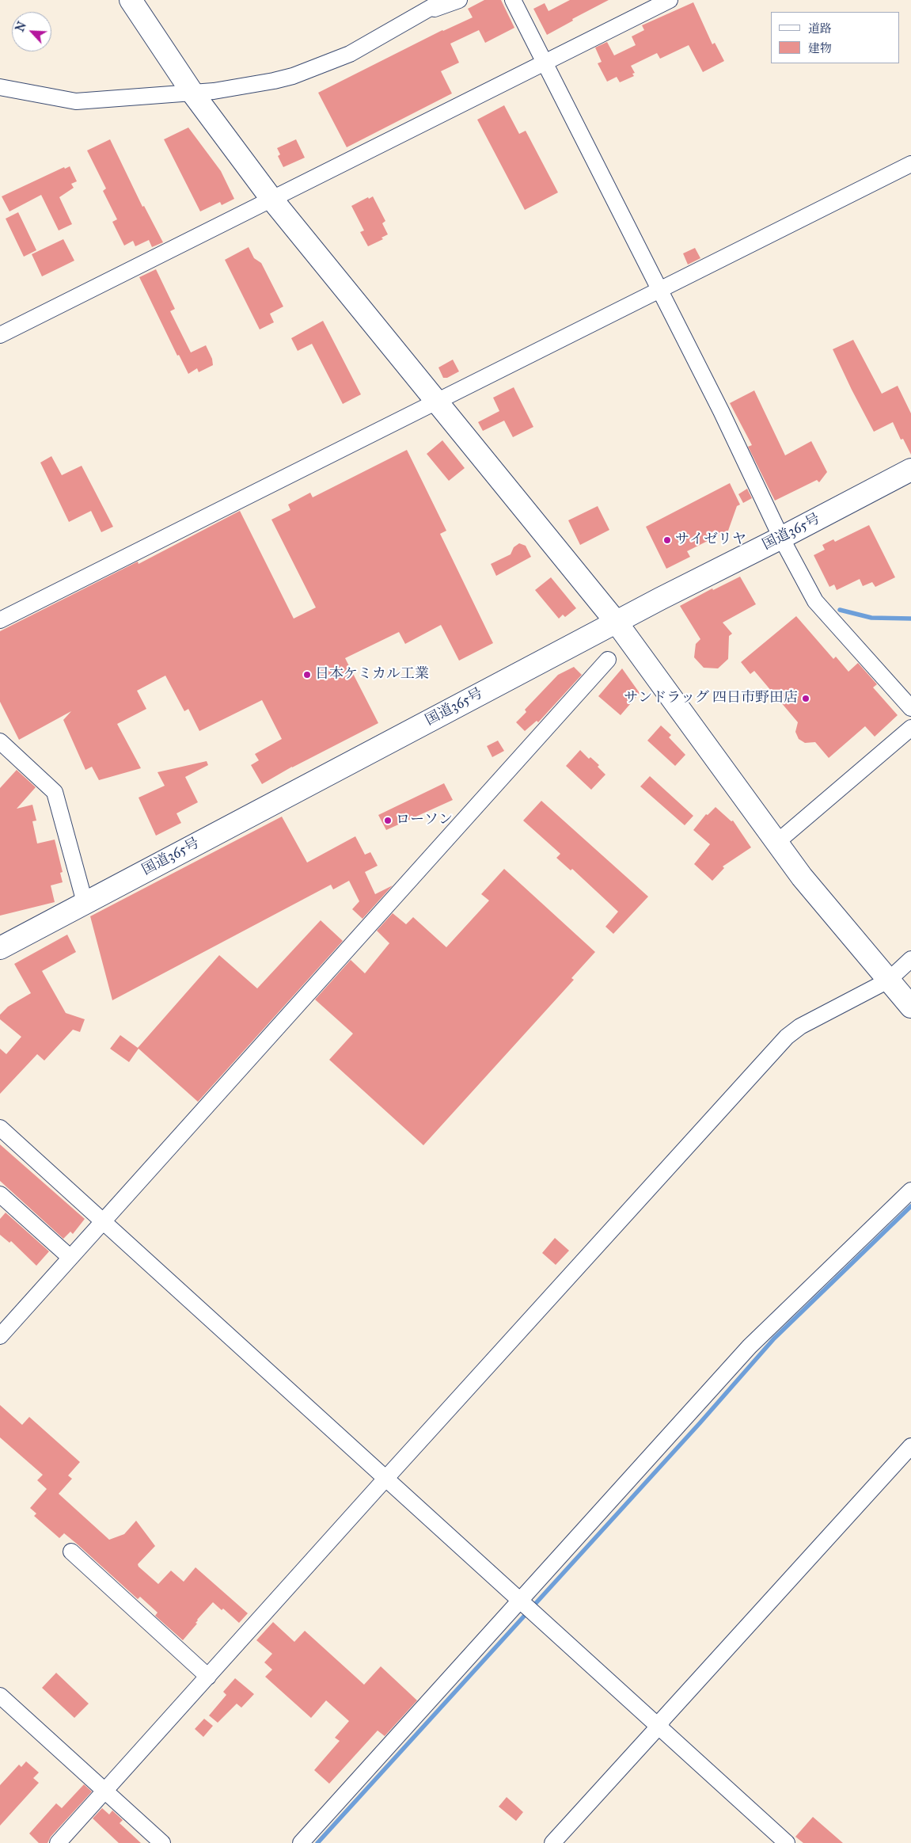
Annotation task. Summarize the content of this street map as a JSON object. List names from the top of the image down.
{
  "streets": {
    "main road": ["国道365号"]
  },
  "places": [
    "サイゼリヤ",
    "日本ケミカル工業",
    "サンドラッグ 四日市野田店",
    "ローソン"
  ],
  "legend": ["道路", "建物"],
  "north": "top left"
}
